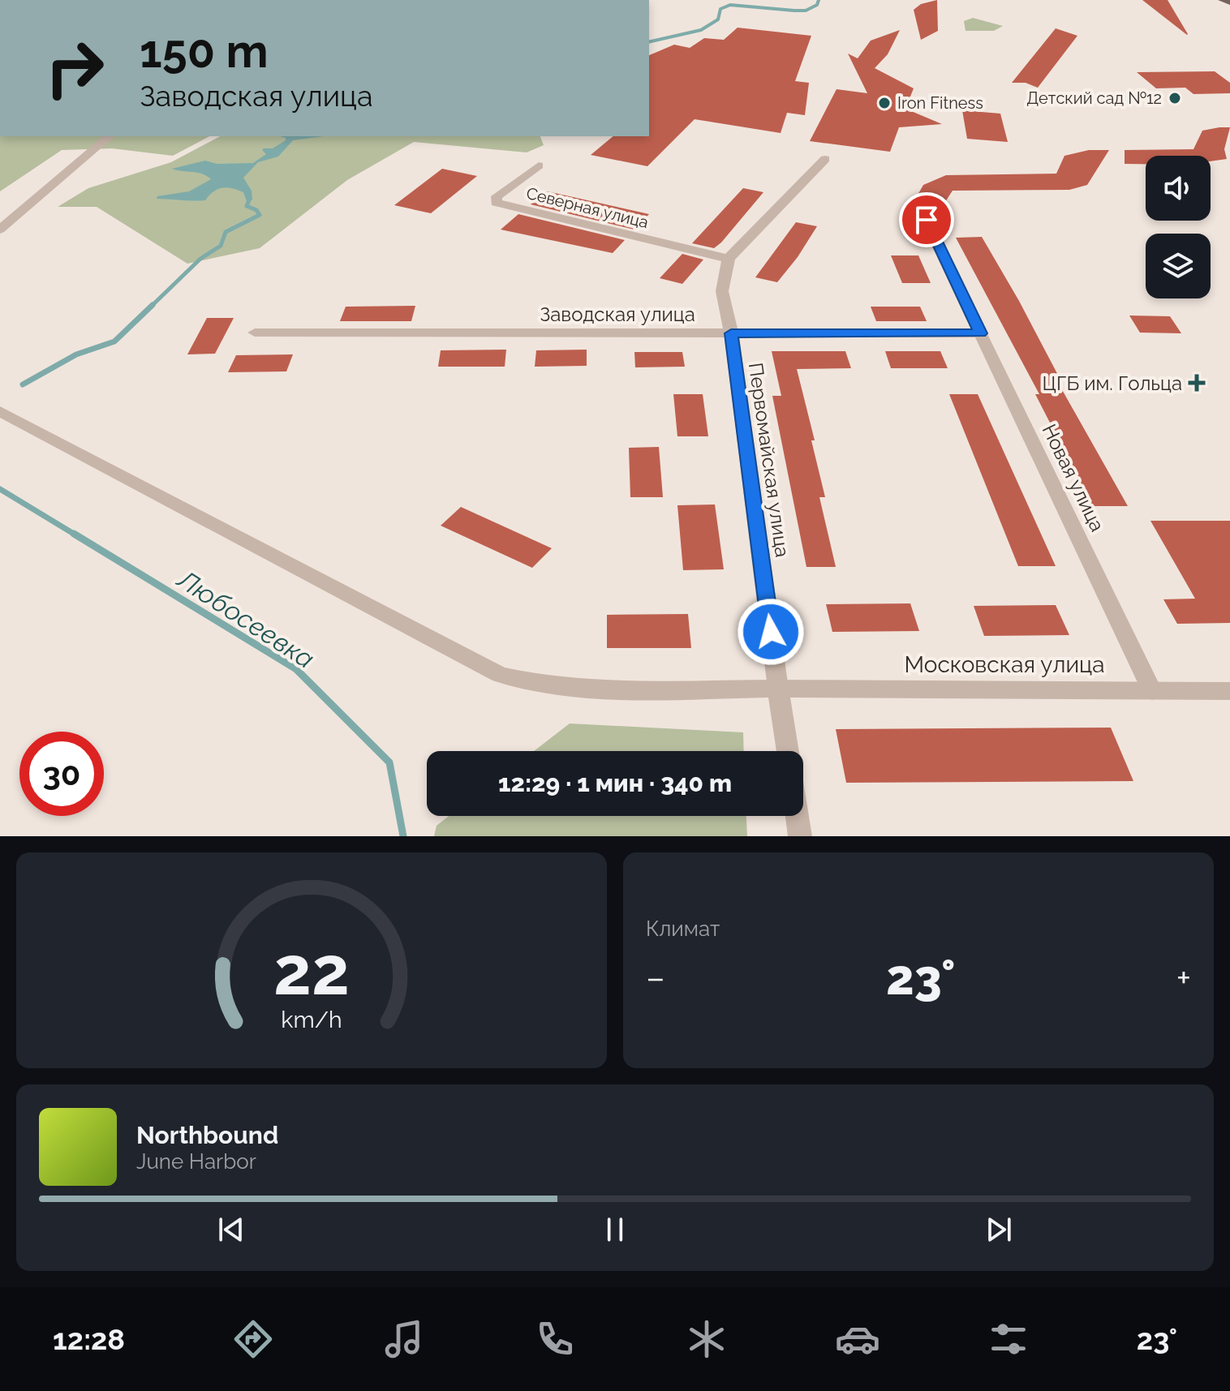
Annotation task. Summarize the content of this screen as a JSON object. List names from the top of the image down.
{
  "streets": {
    "street": [
      "Северная улица",
      "Заводская улица",
      "Первомайская улица",
      "Новая улица",
      "Московская улица"
    ]
  },
  "crossings": [
    ["Северная улица", "Первомайская улица"],
    ["Заводская улица", "Первомайская улица"],
    ["Заводская улица", "Новая улица"],
    ["Первомайская улица", "Московская улица"],
    ["Новая улица", "Московская улица"]
  ],
  "water": ["Любосеевка"],
  "places": {
    "other": ["Детский сад №12", "Iron Fitness"],
    "health": ["ЦГБ им. Гольца"]
  },
  "page": {
    "turn": ["150 m", "Заводская улица"],
    "limit": "30",
    "trip": "12:29 · 1 мин · 340 m",
    "tile": "Климат",
    "heat": ["−", "23°", "+"],
    "song": ["Northbound", "June Harbor"],
    "tabs": ["12:28", "23°"],
    "gauge": ["22", "km/h"]
  }
}
